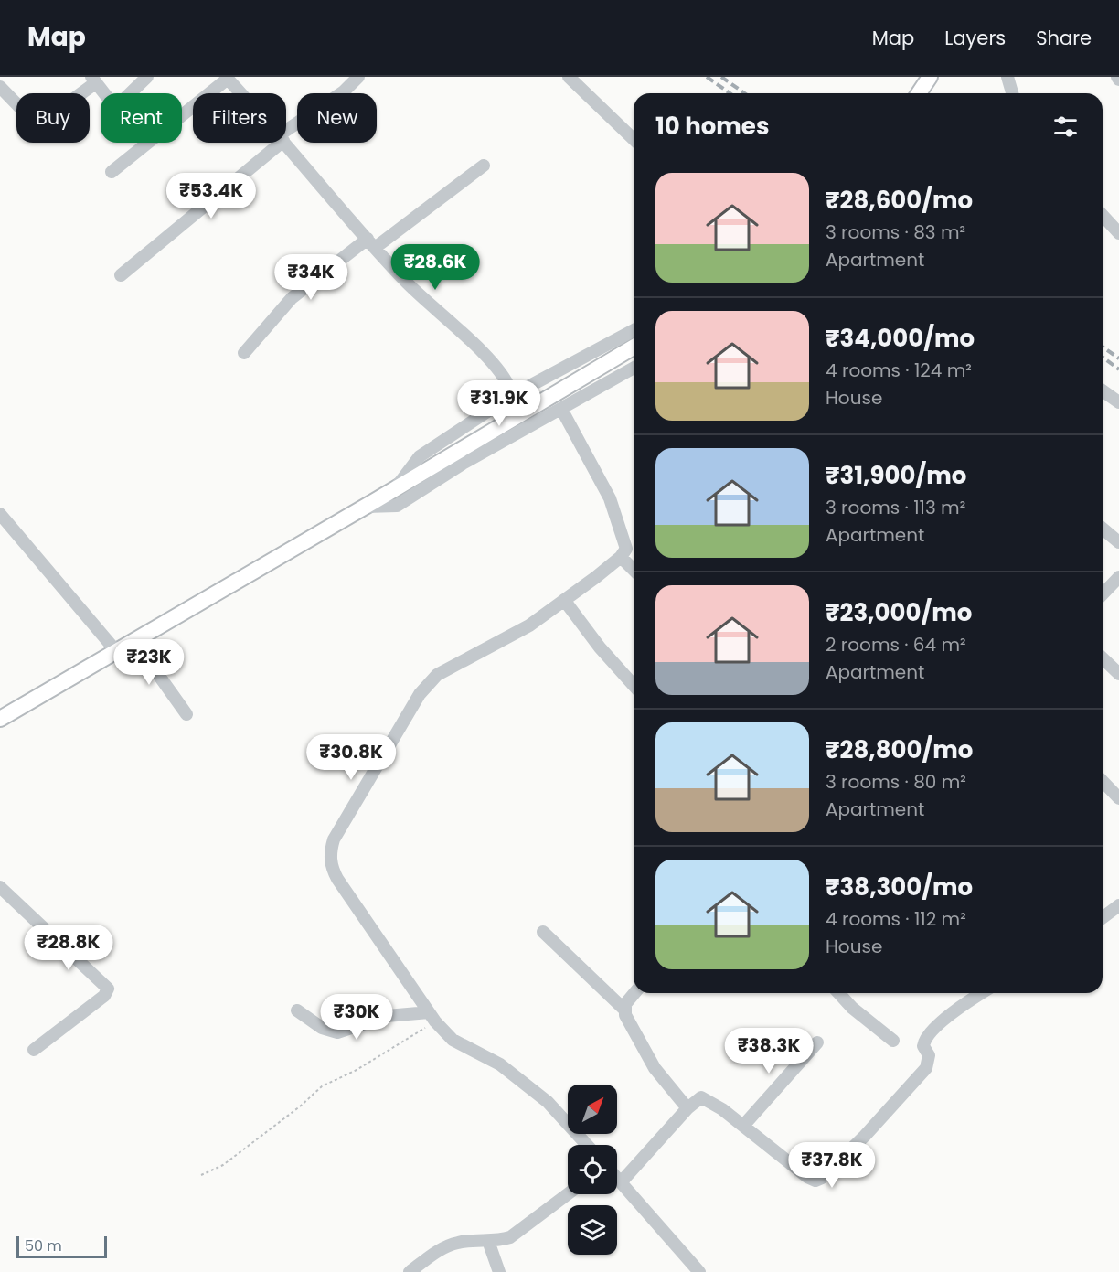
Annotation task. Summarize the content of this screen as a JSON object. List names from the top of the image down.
{
  "scale_bar": "50 m",
  "north": "top right",
  "page": {
    "header": "Map",
    "nav": ["Map", "Layers", "Share"],
    "chip": [
      "Buy",
      "Rent",
      "Filters",
      "New"
    ],
    "heading": "10 homes",
    "list": [
      {
        "name": "₹28,600/mo",
        "note": "3 rooms · 83 m² · Apartment"
      },
      {
        "name": "₹34,000/mo",
        "note": "4 rooms · 124 m² · House"
      },
      {
        "name": "₹31,900/mo",
        "note": "3 rooms · 113 m² · Apartment"
      },
      {
        "name": "₹23,000/mo",
        "note": "2 rooms · 64 m² · Apartment"
      },
      {
        "name": "₹28,800/mo",
        "note": "3 rooms · 80 m² · Apartment"
      },
      {
        "name": "₹38,300/mo",
        "note": "4 rooms · 112 m² · House"
      }
    ],
    "price": [
      "₹53.4K",
      "₹28.6K",
      "₹34K",
      "₹31.9K",
      "₹23K",
      "₹30.8K",
      "₹28.8K",
      "₹30K",
      "₹38.3K",
      "₹37.8K"
    ],
    "scale": "50 m"
  }
}
